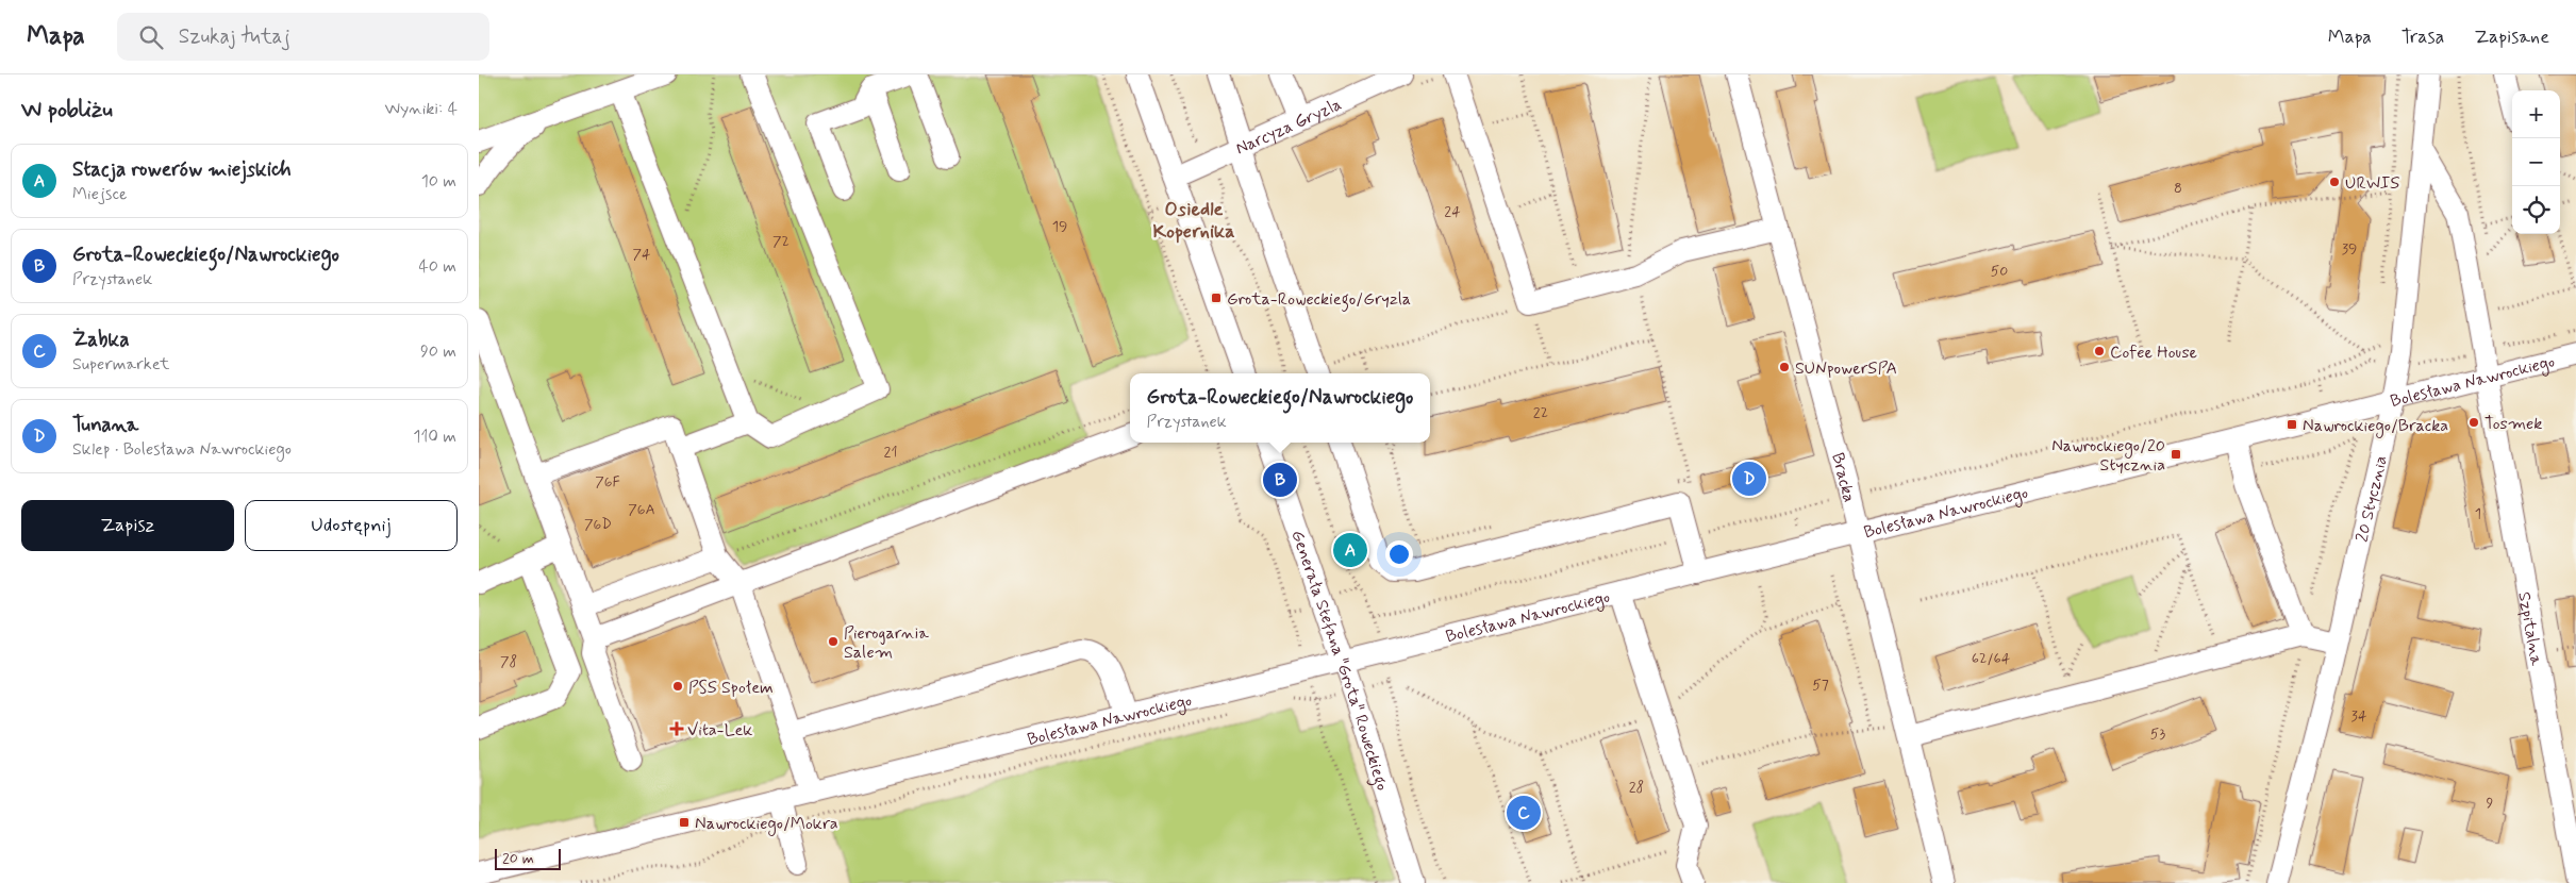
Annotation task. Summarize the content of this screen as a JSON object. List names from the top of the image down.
{
  "streets": {
    "street": [
      "Narcyza Gryzla",
      "Bolesława Nawrockiego",
      "Bracka",
      "20 Stycznia",
      "Szpitalna",
      "Generała Stefana \"Grota\" Roweckiego"
    ]
  },
  "crossings": [
    ["Bolesława Nawrockiego", "Bracka"],
    ["Bolesława Nawrockiego", "20 Stycznia"],
    ["Bolesława Nawrockiego", "Szpitalna"],
    ["Bolesława Nawrockiego", "Generała Stefana \"Grota\" Roweckiego"],
    ["20 Stycznia", "Szpitalna"]
  ],
  "districts": ["Osiedle Kopernika"],
  "places": {
    "other": [
      "URWIS",
      "Cofee House",
      "SUNpowerSPA",
      "Tosmek",
      "Pierogarnia Salem",
      "PSS Społem"
    ],
    "transit": [
      "Grota-Roweckiego/Gryzla",
      "Nawrockiego/Bracka",
      "Nawrockiego/20 Stycznia",
      "Nawrockiego/Mokra"
    ],
    "health": ["Vita-Lek"]
  },
  "house_numbers": [
    "8",
    "24",
    "19",
    "72",
    "39",
    "74",
    "50",
    "22",
    "21",
    "76F",
    "76A",
    "1",
    "76D",
    "62/64",
    "78",
    "57",
    "34",
    "53",
    "28",
    "9"
  ],
  "scale_bar": "20 m",
  "page": {
    "header": "Mapa",
    "search": "Szukaj tutaj",
    "nav": ["Mapa", "Trasa", "Zapisane"],
    "heading": ["W pobliżu", "Wyniki: 4"],
    "map_buttons": ["+", "−"],
    "list": [
      {
        "mark": "A",
        "name": "Stacja rowerów miejskich",
        "note": "Miejsce",
        "value": "10 m"
      },
      {
        "mark": "B",
        "name": "Grota-Roweckiego/Nawrockiego",
        "note": "Przystanek",
        "value": "40 m"
      },
      {
        "mark": "C",
        "name": "Żabka",
        "note": "Supermarket",
        "value": "90 m"
      },
      {
        "mark": "D",
        "name": "Tunana",
        "note": "Sklep · Bolesława Nawrockiego",
        "value": "110 m"
      }
    ],
    "popup": ["Grota-Roweckiego/Nawrockiego", "Przystanek"],
    "pins": [
      "D",
      "B",
      "A",
      "C"
    ],
    "buttons": ["Zapisz", "Udostępnij"],
    "scale": "20 m"
  }
}
